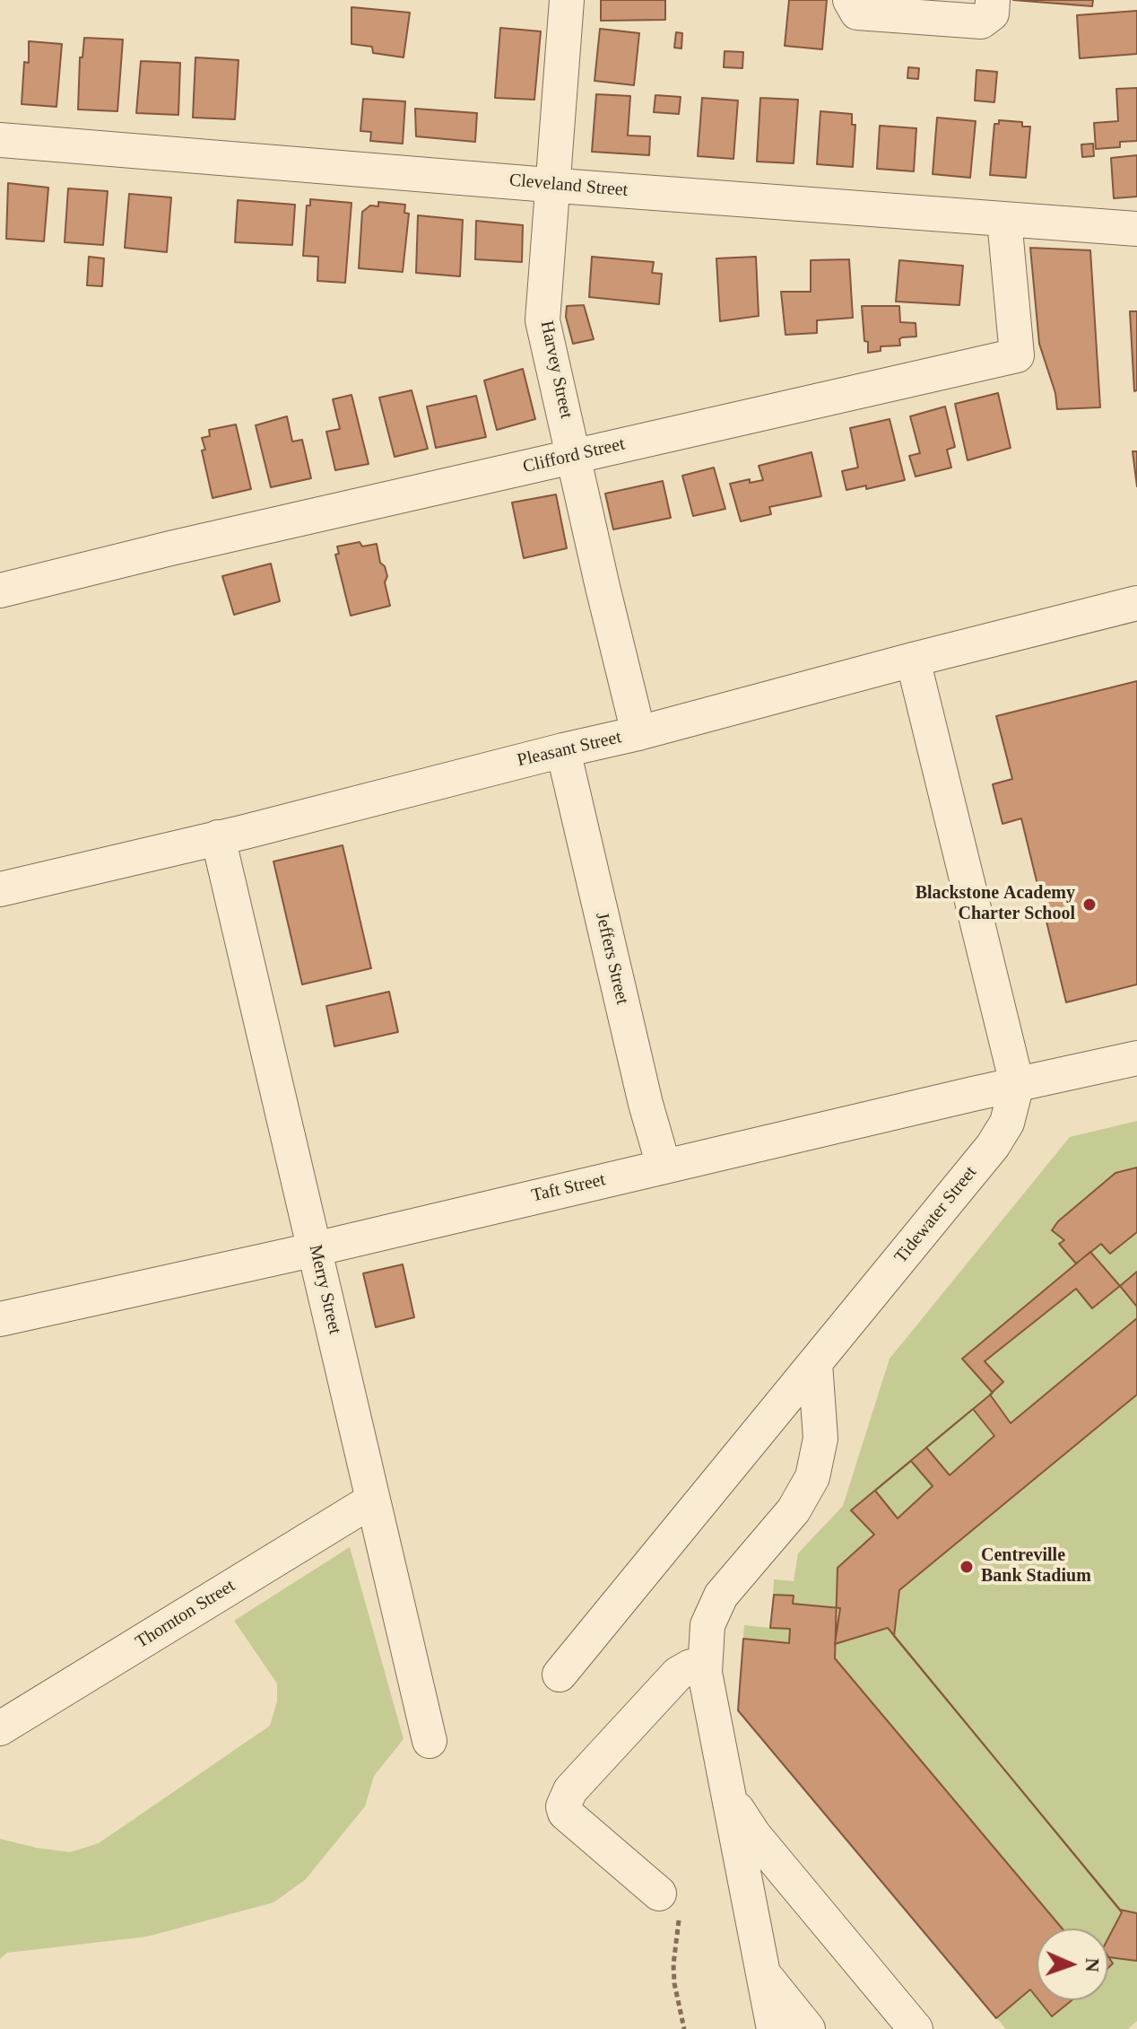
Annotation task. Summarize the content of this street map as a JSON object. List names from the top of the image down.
{
  "streets": {
    "street": [
      "Cleveland Street",
      "Harvey Street",
      "Clifford Street",
      "Pleasant Street",
      "Jeffers Street",
      "Taft Street",
      "Tidewater Street",
      "Merry Street",
      "Thornton Street"
    ]
  },
  "crossings": [
    ["Cleveland Street", "Harvey Street"],
    ["Cleveland Street", "Clifford Street"],
    ["Harvey Street", "Clifford Street"],
    ["Harvey Street", "Pleasant Street"],
    ["Pleasant Street", "Jeffers Street"],
    ["Pleasant Street", "Tidewater Street"],
    ["Pleasant Street", "Merry Street"],
    ["Jeffers Street", "Taft Street"],
    ["Taft Street", "Tidewater Street"],
    ["Taft Street", "Merry Street"],
    ["Merry Street", "Thornton Street"]
  ],
  "places": ["Blackstone Academy Charter School", "Centreville Bank Stadium"],
  "north": "right"
}
